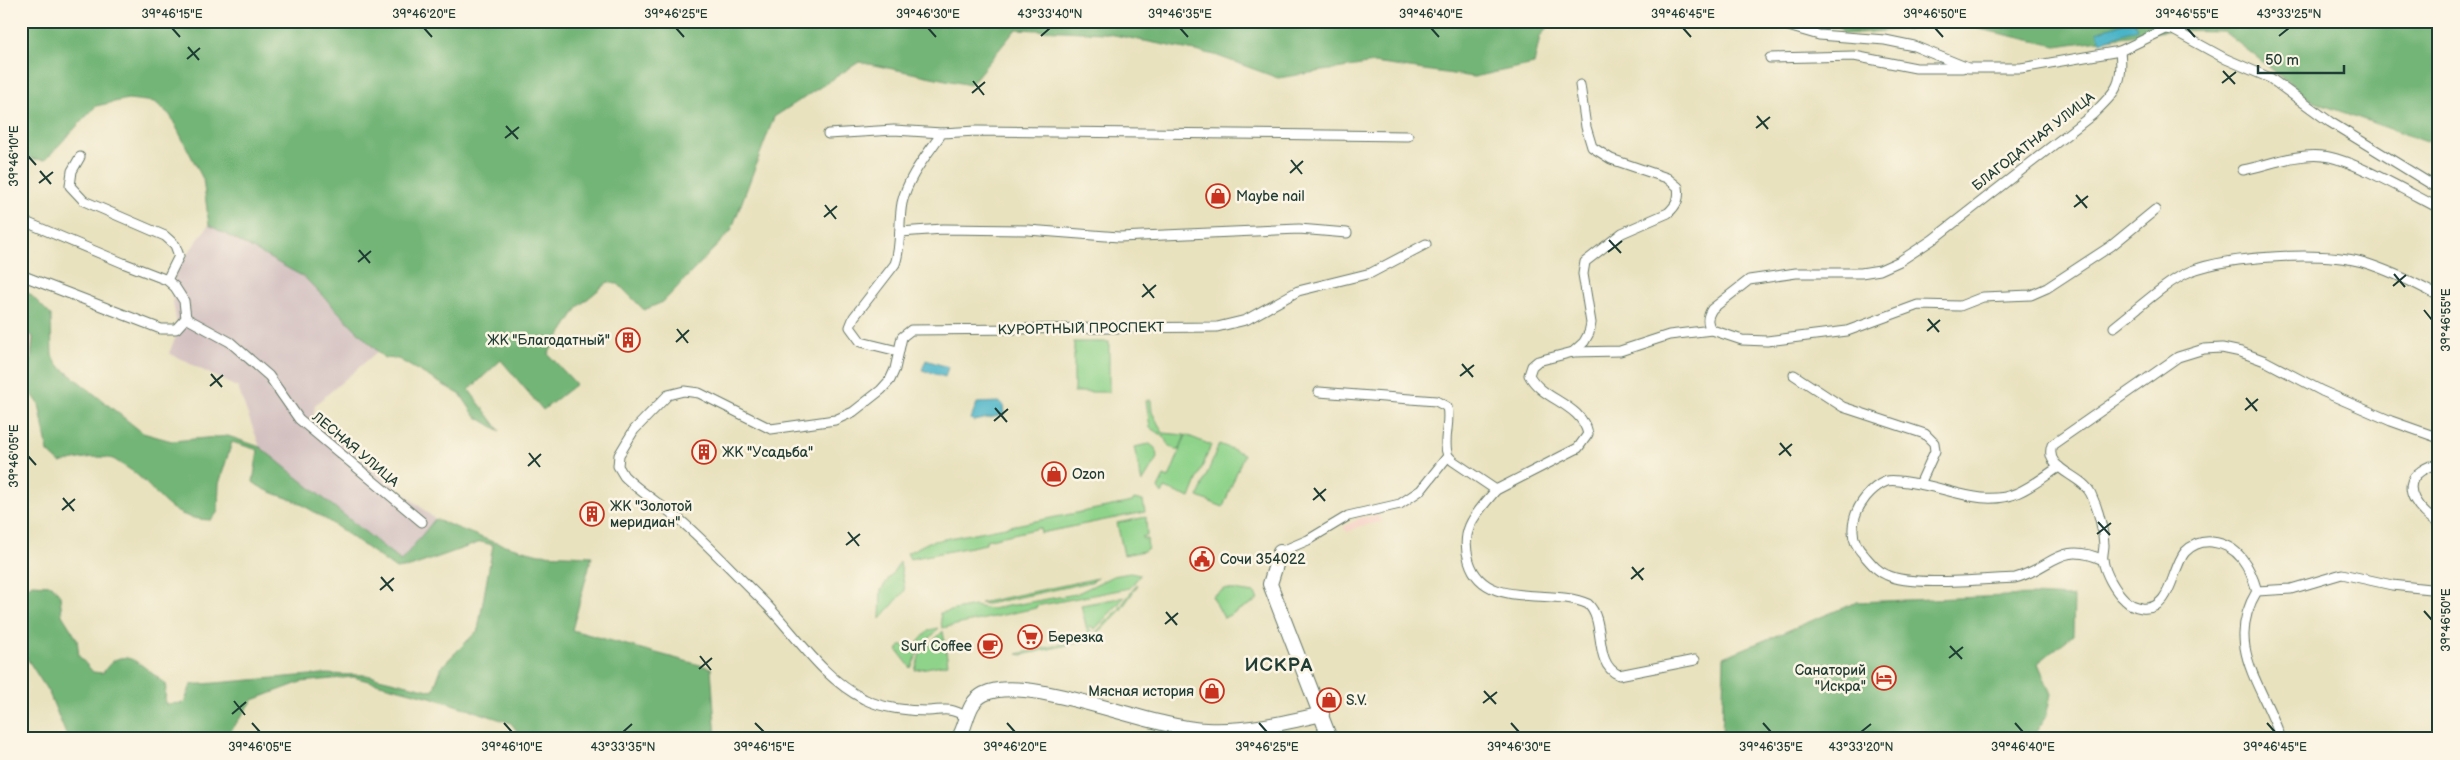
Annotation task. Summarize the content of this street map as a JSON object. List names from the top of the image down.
{
  "streets": {
    "street": ["БЛАГОДАТНАЯ УЛИЦА", "КУРОРТНЫЙ ПРОСПЕКТ", "ЛЕСНАЯ УЛИЦА"]
  },
  "districts": ["ИСКРА"],
  "places": {
    "shop": [
      "Maybe nail",
      "Ozon",
      "Мясная история",
      "S.V."
    ],
    "building": ["ЖК \"Благодатный\"", "ЖК \"Усадьба\"", "ЖК \"Золотой меридиан\""],
    "public building": ["Сочи 354022"],
    "supermarket": ["Березка"],
    "cafe": ["Surf Coffee"],
    "hotel": ["Санаторий \"Искра\""]
  },
  "scale_bar": "50 m",
  "coordinates": [
    "39°46'15\"E",
    "39°46'20\"E",
    "39°46'25\"E",
    "39°46'30\"E",
    "43°33'40\"N",
    "39°46'35\"E",
    "39°46'40\"E",
    "39°46'45\"E",
    "39°46'50\"E",
    "39°46'55\"E",
    "43°33'25\"N",
    "39°46'10\"E",
    "39°46'05\"E",
    "43°33'35\"N",
    "43°33'20\"N"
  ]
}
